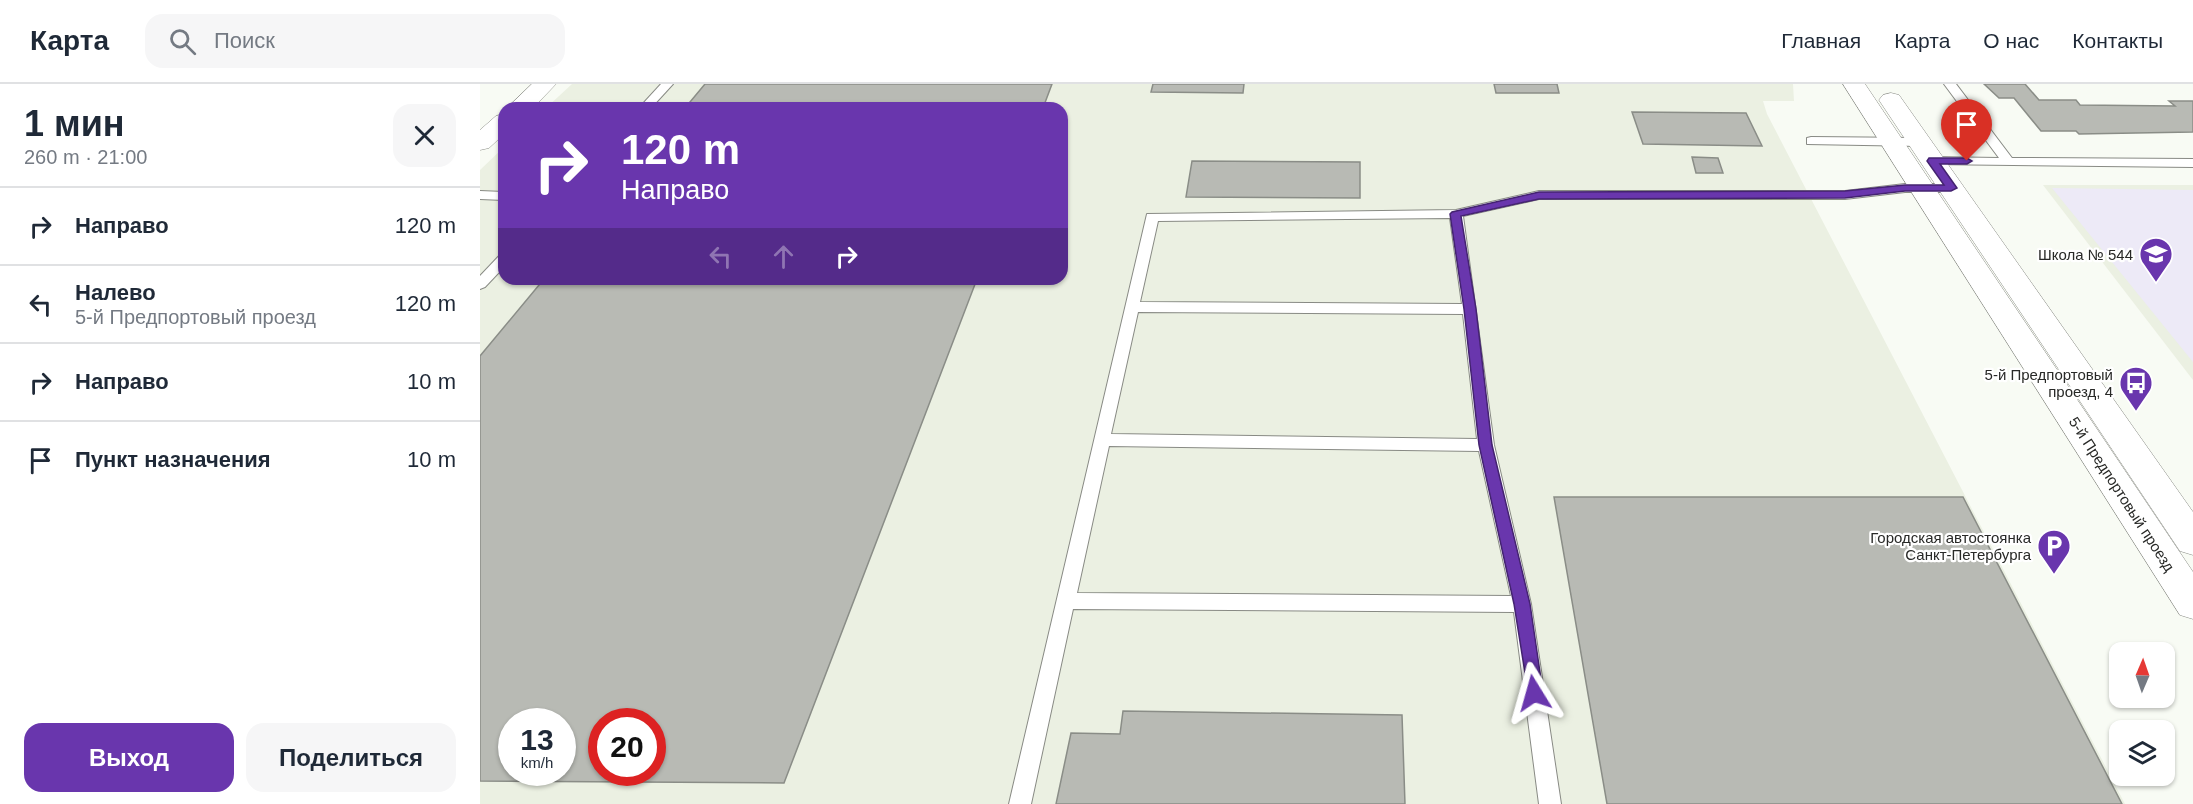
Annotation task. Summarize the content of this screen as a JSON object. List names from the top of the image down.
{
  "streets": {
    "street": ["5-й Предпортовый проезд"]
  },
  "places": {
    "school or university": ["Школа № 544"],
    "bus stop": ["5-й Предпортовый проезд, 4"],
    "parking": ["Городская автостоянка Санкт-Петербурга"]
  },
  "north": "top",
  "page": {
    "header": "Карта",
    "search": "Поиск",
    "nav": [
      "Главная",
      "Карта",
      "О нас",
      "Контакты"
    ],
    "heading": ["1 мин", "260 m · 21:00"],
    "turn": ["120 m", "Направо"],
    "list": [
      {
        "name": "Направо",
        "value": "120 m"
      },
      {
        "name": "Налево",
        "note": "5-й Предпортовый проезд",
        "value": "120 m"
      },
      {
        "name": "Направо",
        "value": "10 m"
      },
      {
        "name": "Пункт назначения",
        "value": "10 m"
      }
    ],
    "speed": "13 km/h",
    "limit": "20",
    "buttons": ["Выход", "Поделиться"]
  }
}
